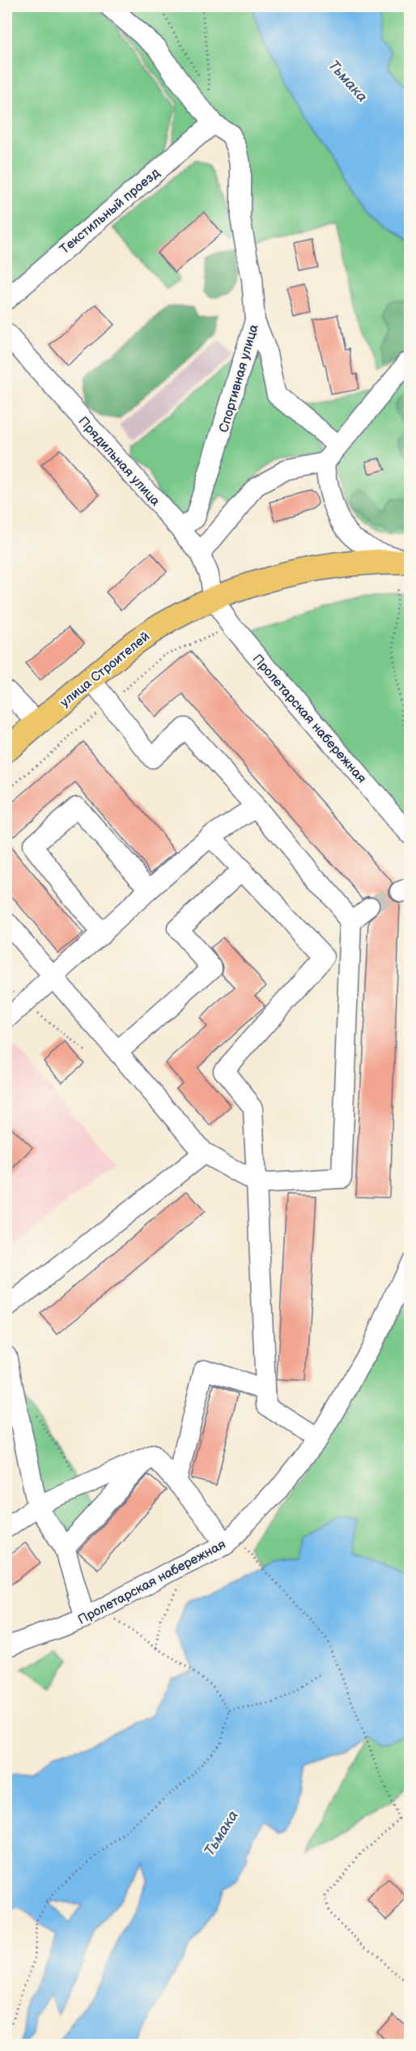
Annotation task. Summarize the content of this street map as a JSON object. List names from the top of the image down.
{
  "streets": {
    "main road": ["улица Строителей"],
    "street": [
      "Текстильный проезд",
      "Спортивная улица",
      "Прядильная улица",
      "Пролетарская набережная"
    ]
  },
  "crossings": [
    ["Текстильный проезд", "Спортивная улица"],
    ["Спортивная улица", "Прядильная улица"],
    ["Прядильная улица", "улица Строителей"],
    ["Прядильная улица", "Пролетарская набережная"],
    ["улица Строителей", "Пролетарская набережная"]
  ],
  "water": ["Тьмака"]
}
